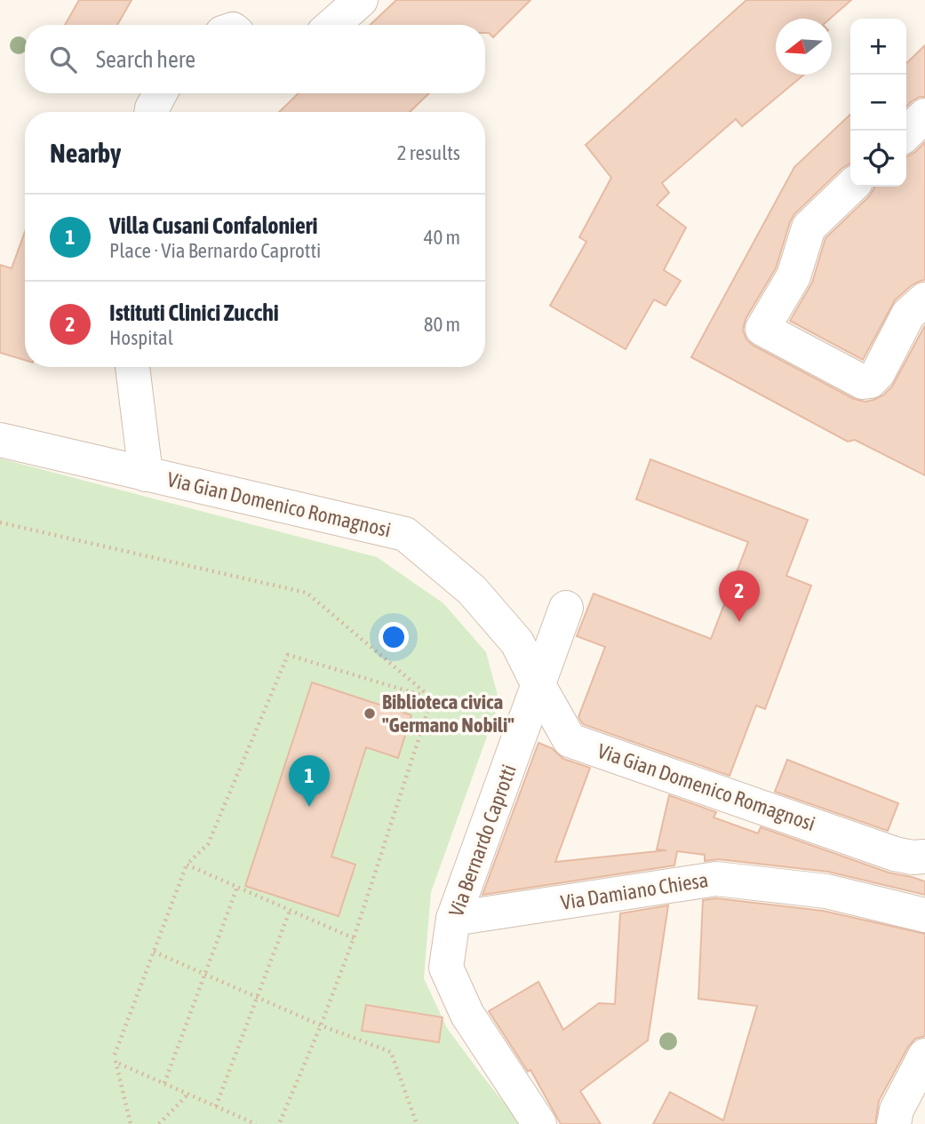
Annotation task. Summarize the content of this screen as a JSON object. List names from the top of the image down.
{
  "streets": {
    "street": ["Via Gian Domenico Romagnosi", "Via Bernardo Caprotti", "Via Damiano Chiesa"]
  },
  "crossings": [
    ["Via Gian Domenico Romagnosi", "Via Bernardo Caprotti"],
    ["Via Bernardo Caprotti", "Via Damiano Chiesa"]
  ],
  "places": ["Biblioteca civica \"Germano Nobili\""],
  "north": "left",
  "page": {
    "map_buttons": ["+", "−"],
    "search": "Search here",
    "heading": ["Nearby", "2 results"],
    "list": [
      {
        "mark": "1",
        "name": "Villa Cusani Confalonieri",
        "note": "Place · Via Bernardo Caprotti",
        "value": "40 m"
      },
      {
        "mark": "2",
        "name": "Istituti Clinici Zucchi",
        "note": "Hospital",
        "value": "80 m"
      }
    ],
    "pins": ["2", "1"]
  }
}
